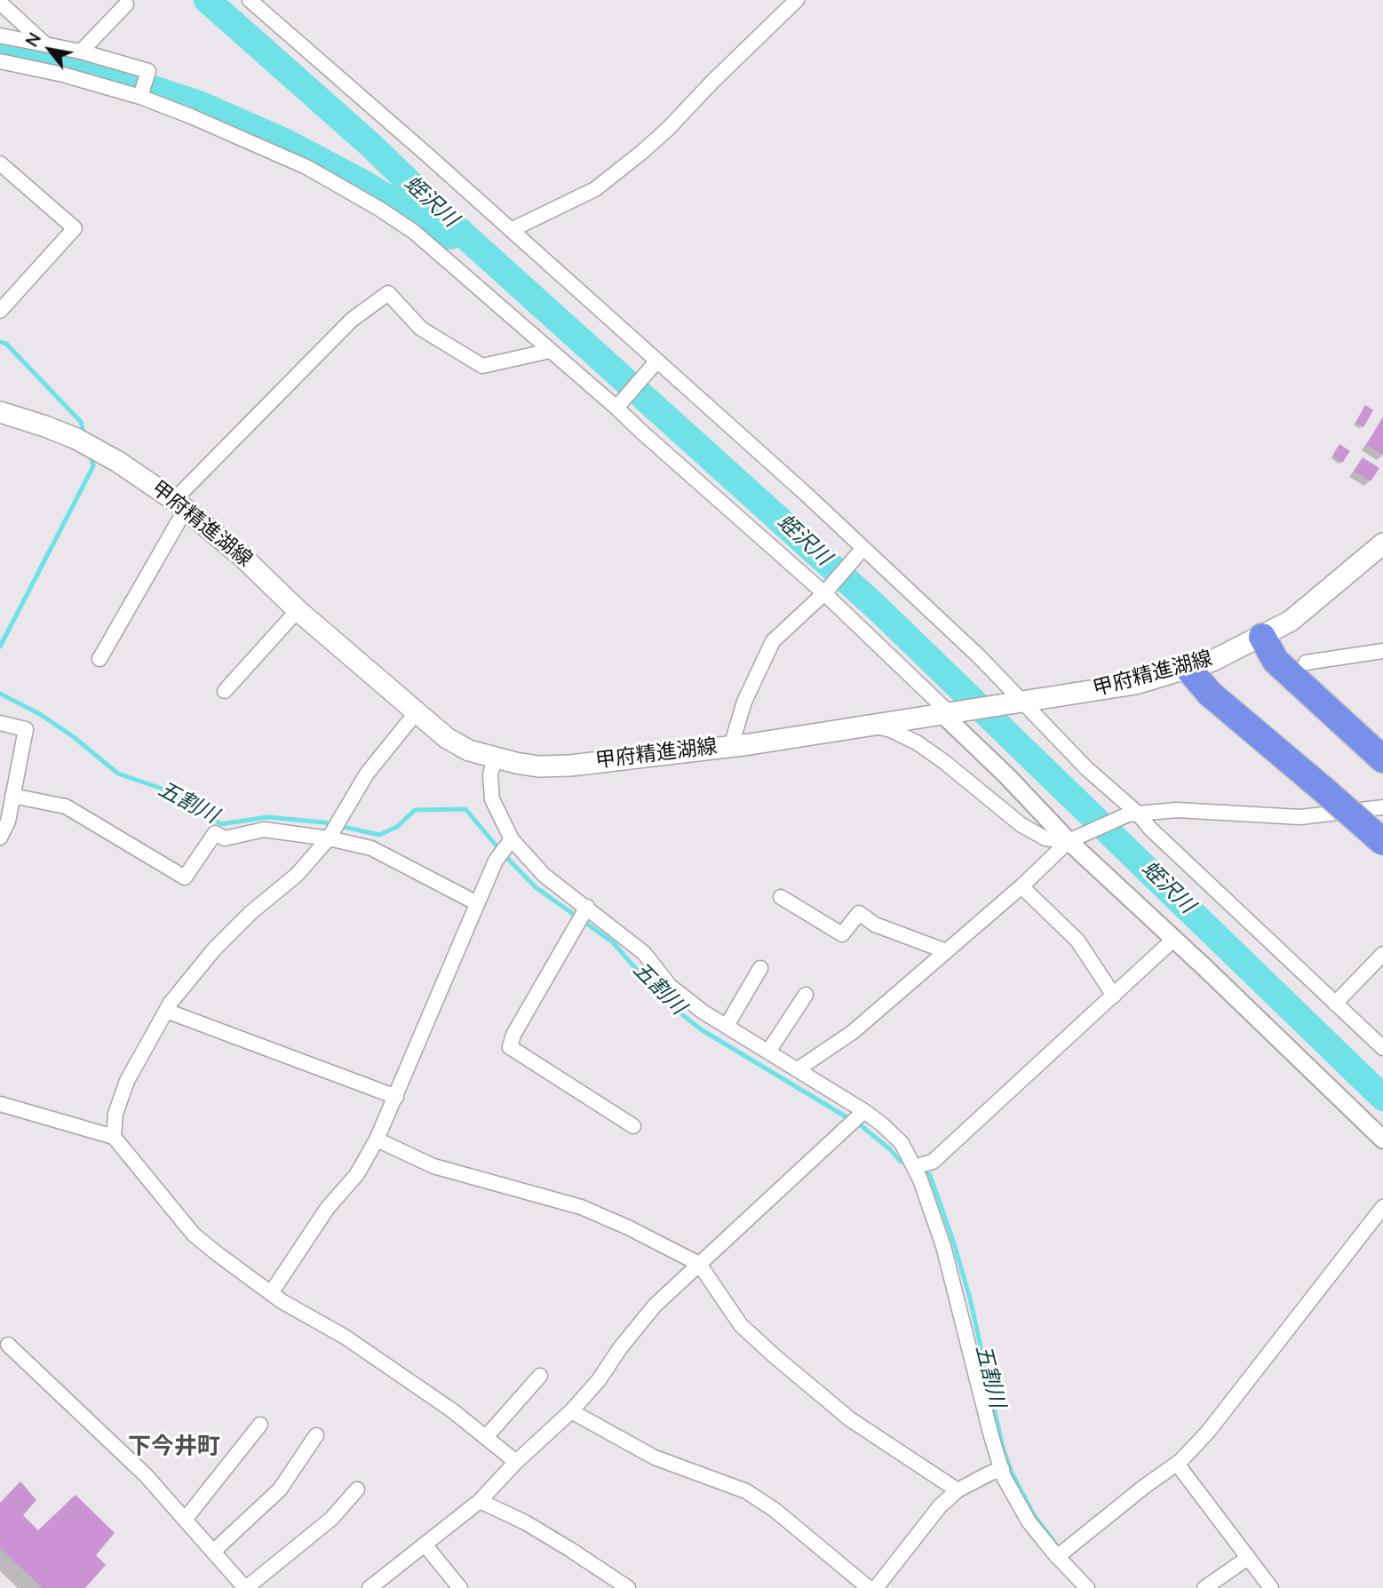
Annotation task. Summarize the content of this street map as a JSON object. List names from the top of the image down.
{
  "streets": {
    "main road": ["甲府精進湖線"]
  },
  "districts": ["下今井町"],
  "water": ["蛭沢川", "五割川"],
  "north": "top left"
}
